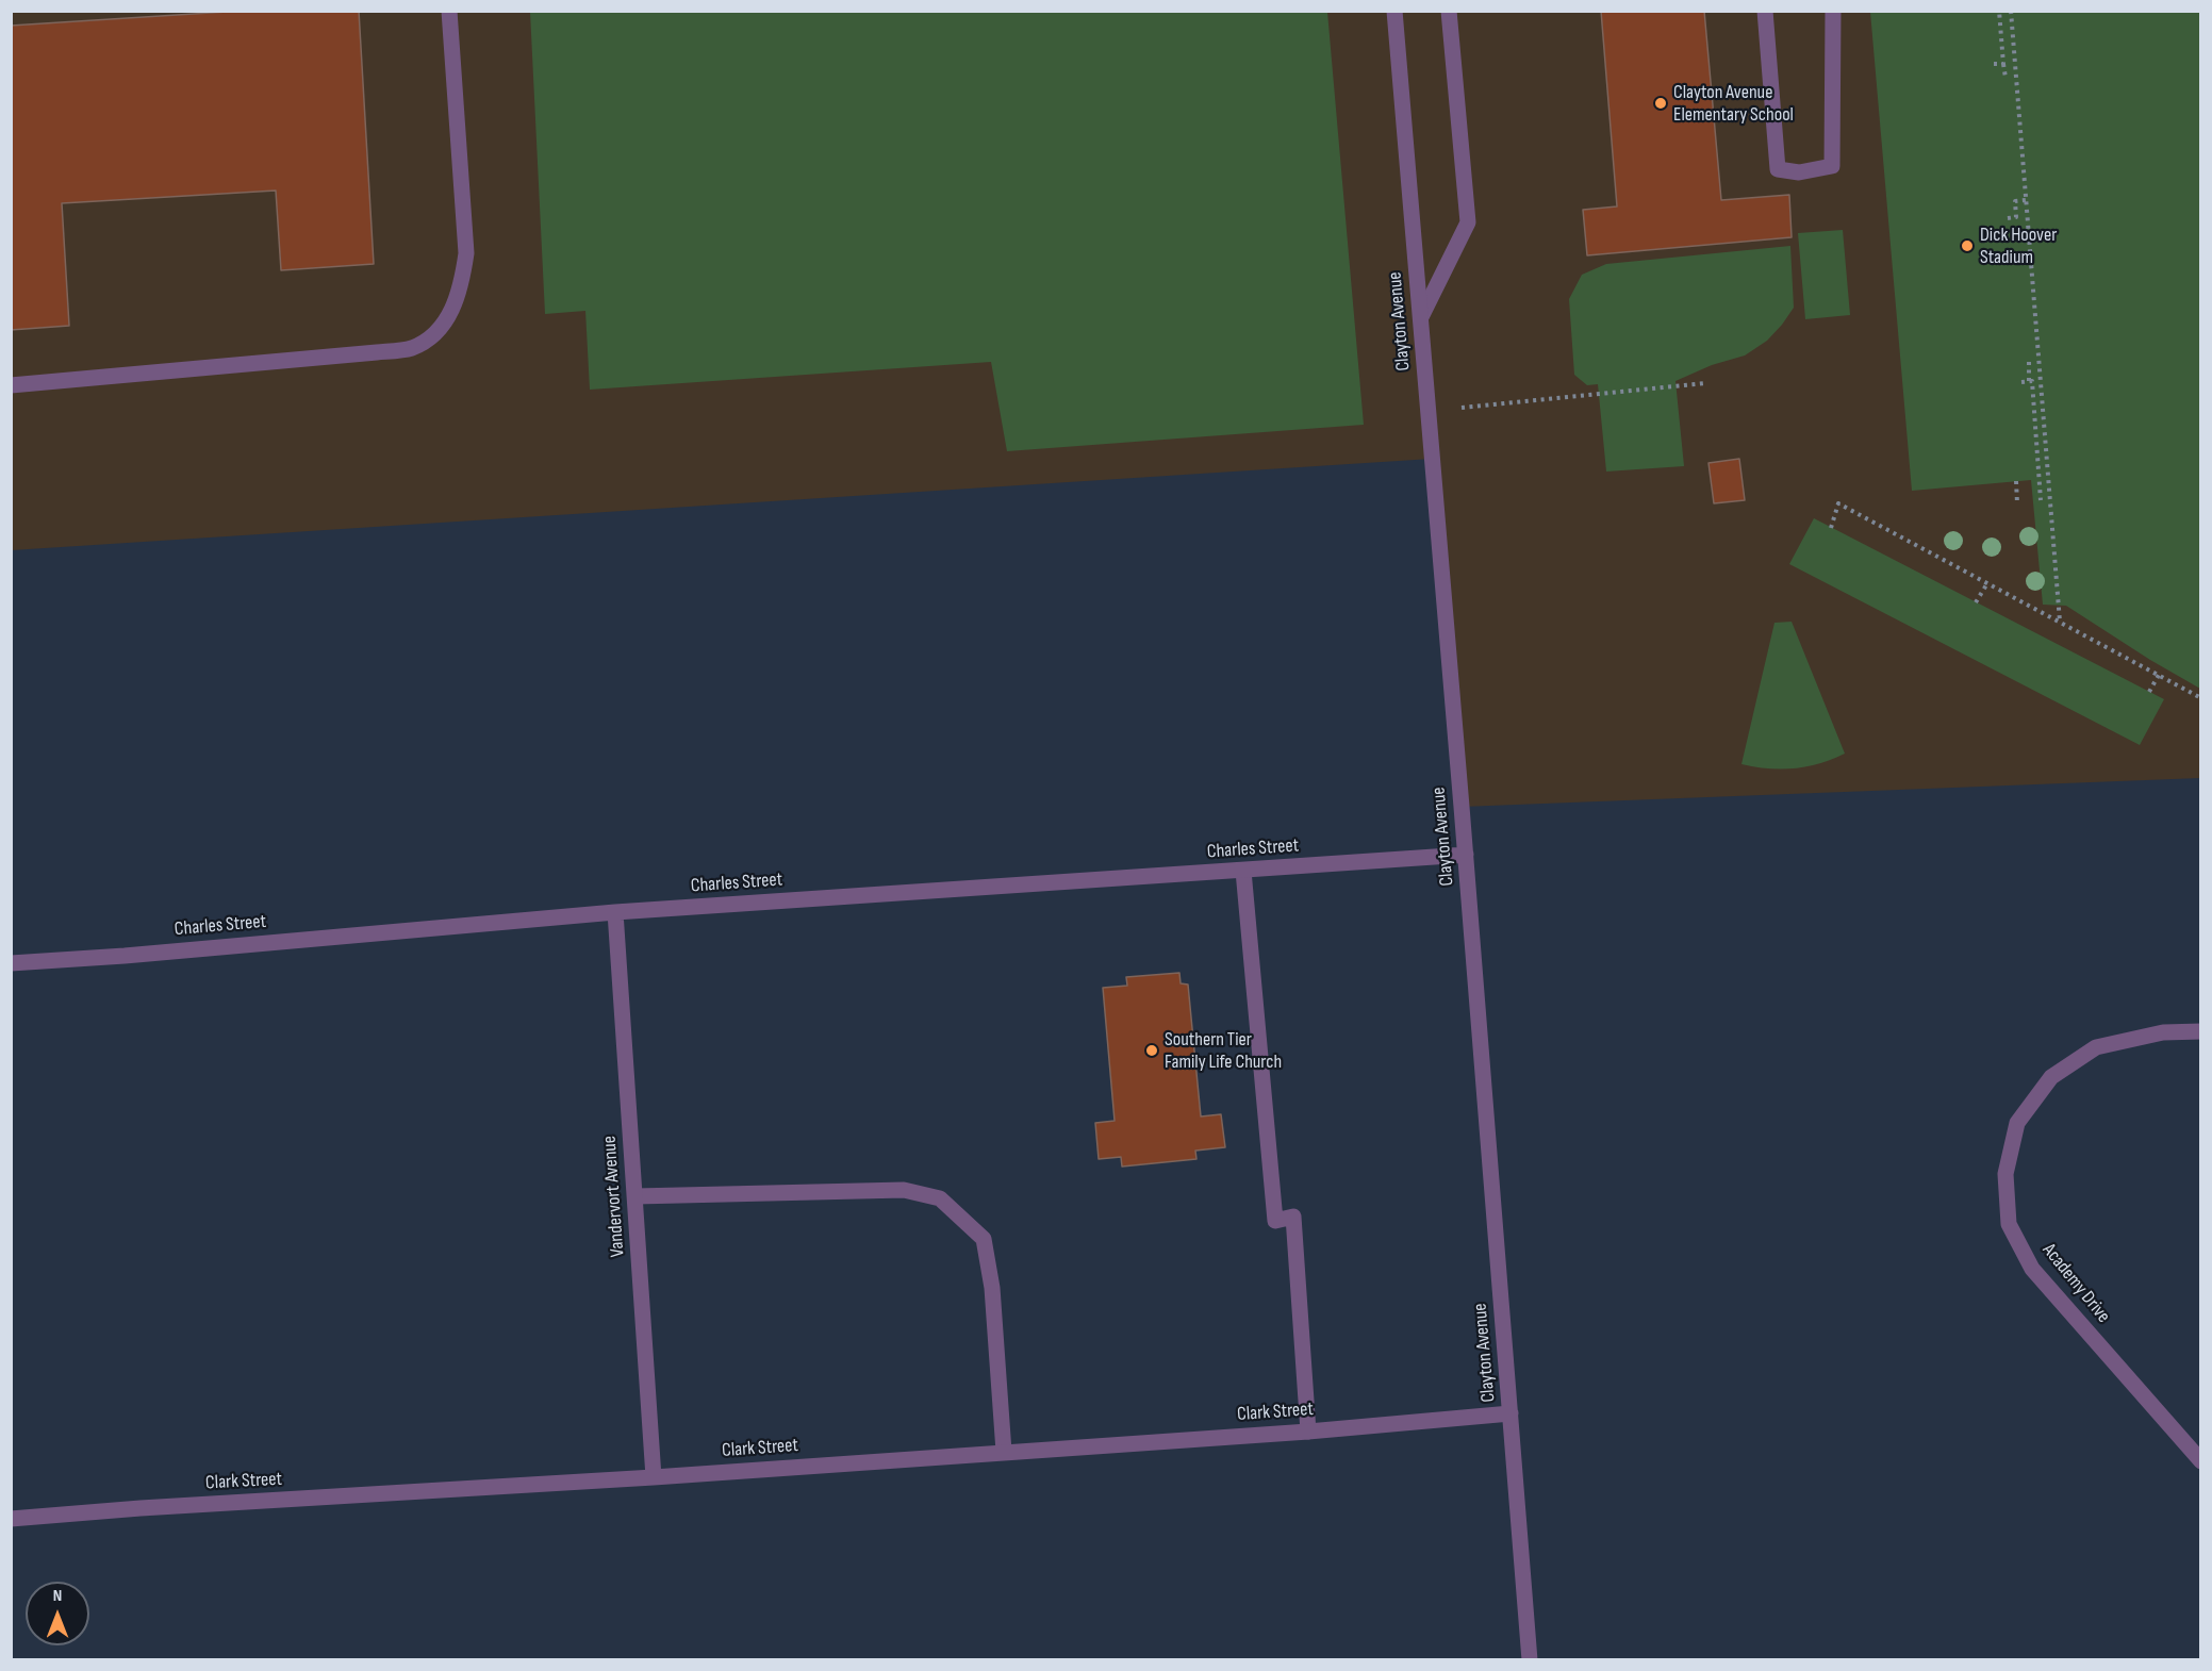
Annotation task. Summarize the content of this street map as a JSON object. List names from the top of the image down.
{
  "streets": {
    "street": [
      "Clayton Avenue",
      "Charles Street",
      "Vandervort Avenue",
      "Academy Drive",
      "Clark Street"
    ]
  },
  "crossings": [
    ["Clayton Avenue", "Charles Street"],
    ["Clayton Avenue", "Clark Street"],
    ["Charles Street", "Vandervort Avenue"],
    ["Vandervort Avenue", "Clark Street"]
  ],
  "places": ["Clayton Avenue Elementary School", "Dick Hoover Stadium", "Southern Tier Family Life Church"],
  "north": "top"
}
